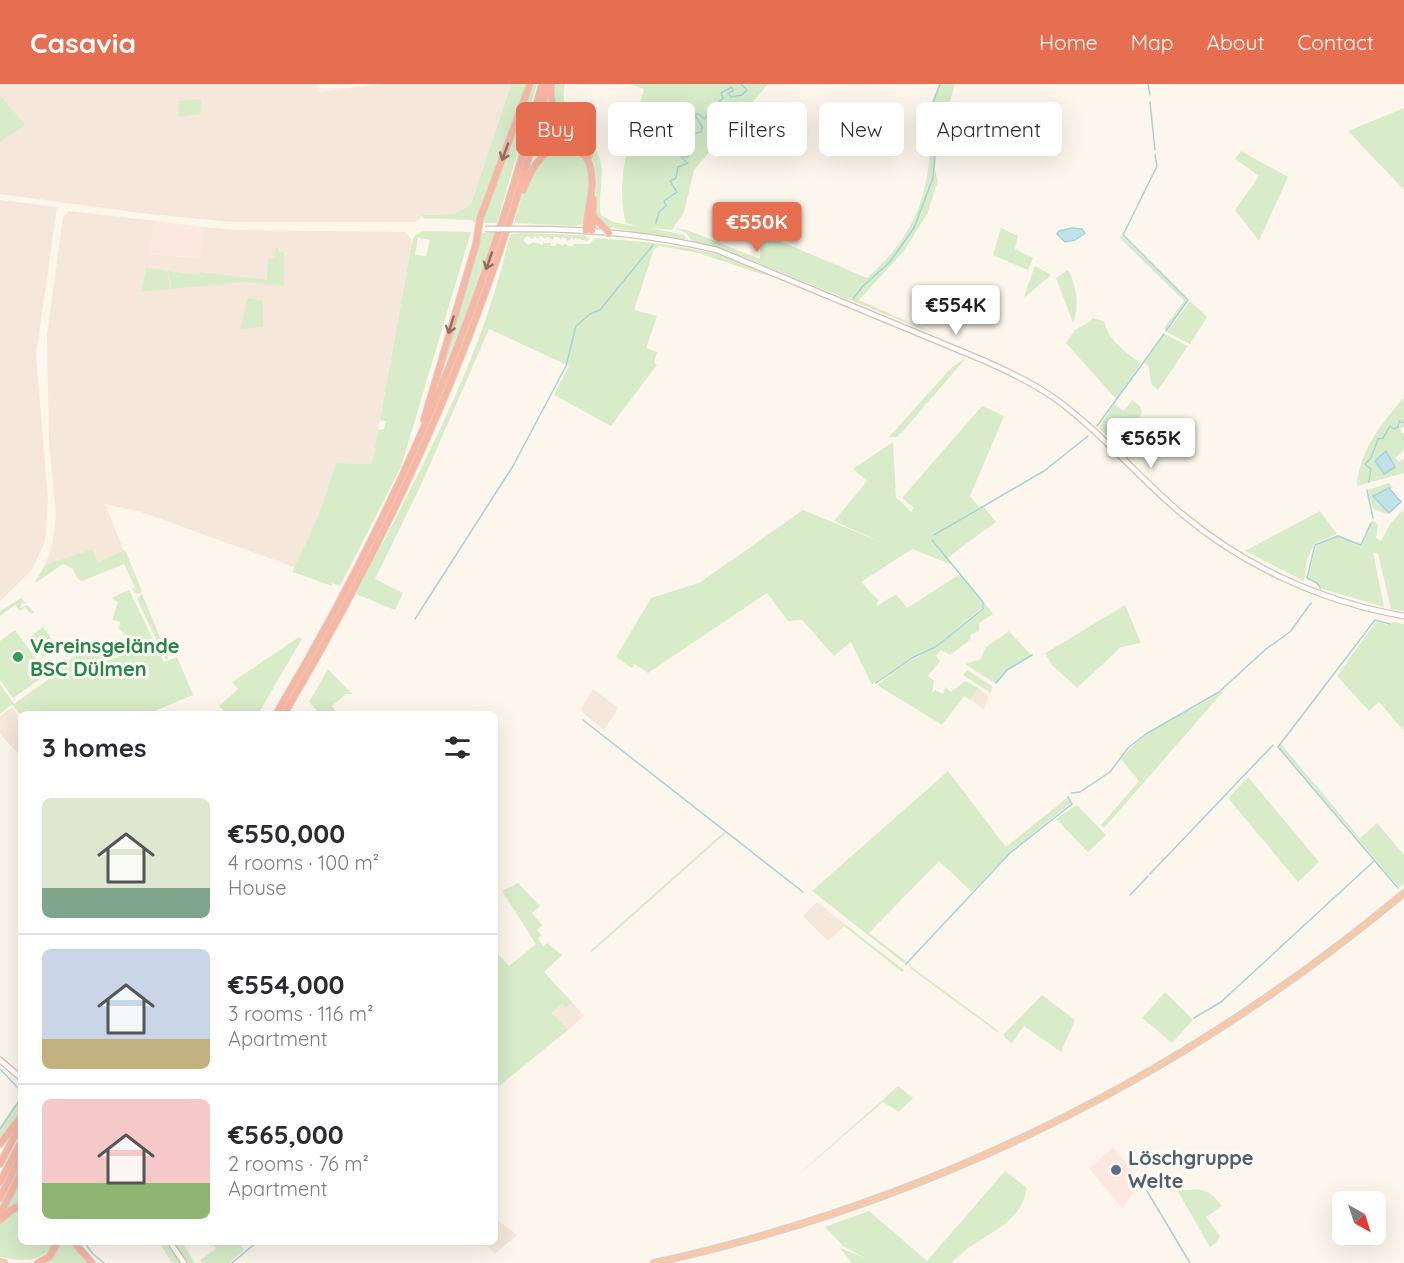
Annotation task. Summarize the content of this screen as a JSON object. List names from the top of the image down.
{
  "places": ["Vereinsgelände BSC Dülmen", "Löschgruppe Welte"],
  "north": "bottom right",
  "page": {
    "header": "Casavia",
    "nav": [
      "Home",
      "Map",
      "About",
      "Contact"
    ],
    "chip": [
      "Buy",
      "Rent",
      "Filters",
      "New",
      "Apartment"
    ],
    "price": ["€550K", "€554K", "€565K"],
    "heading": "3 homes",
    "list": [
      {
        "name": "€550,000",
        "note": "4 rooms · 100 m² · House"
      },
      {
        "name": "€554,000",
        "note": "3 rooms · 116 m² · Apartment"
      },
      {
        "name": "€565,000",
        "note": "2 rooms · 76 m² · Apartment"
      }
    ]
  }
}
